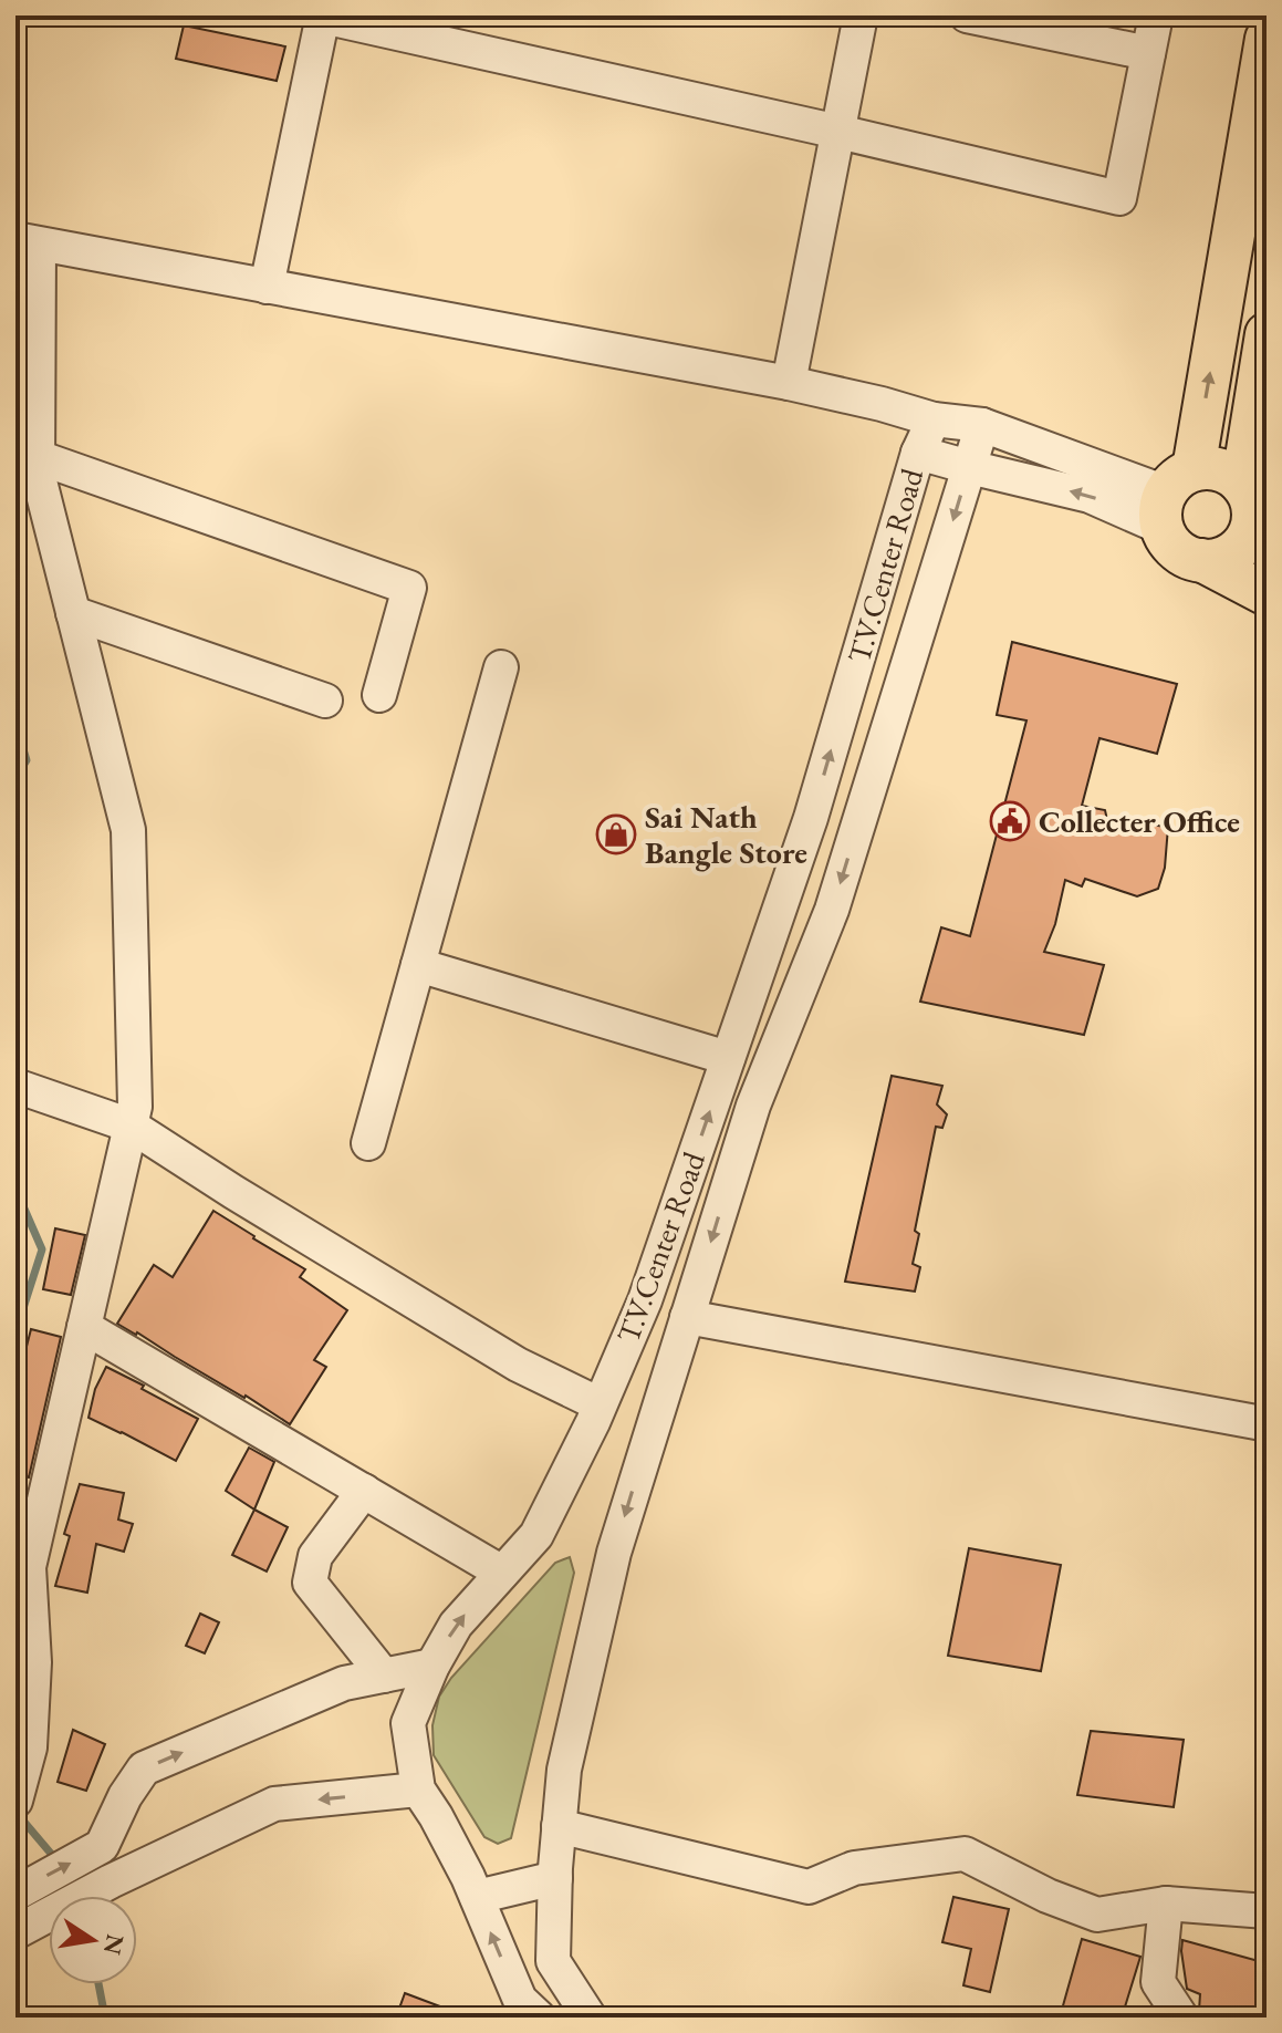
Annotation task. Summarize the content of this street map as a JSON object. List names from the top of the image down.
{
  "streets": {
    "street": ["T.V.Center Road"]
  },
  "places": {
    "public building": ["Collecter Office"],
    "shop": ["Sai Nath Bangle Store"]
  },
  "north": "right"
}
